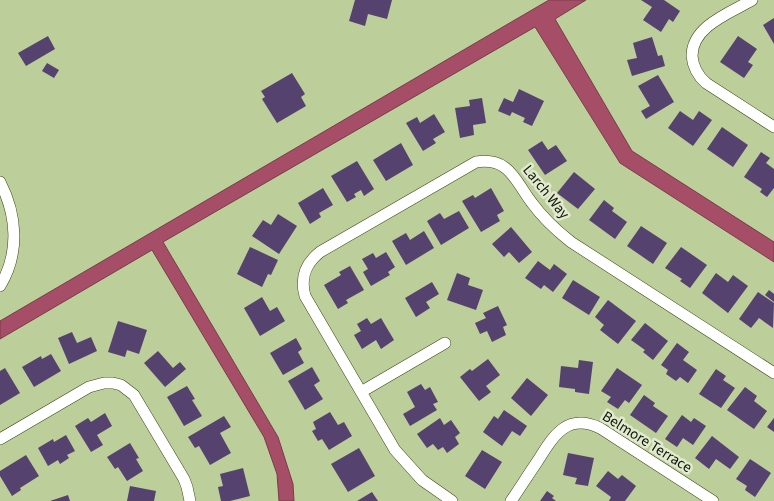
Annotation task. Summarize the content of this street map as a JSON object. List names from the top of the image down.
{
  "streets": {
    "street": ["Larch Way", "Belmore Terrace"]
  }
}
